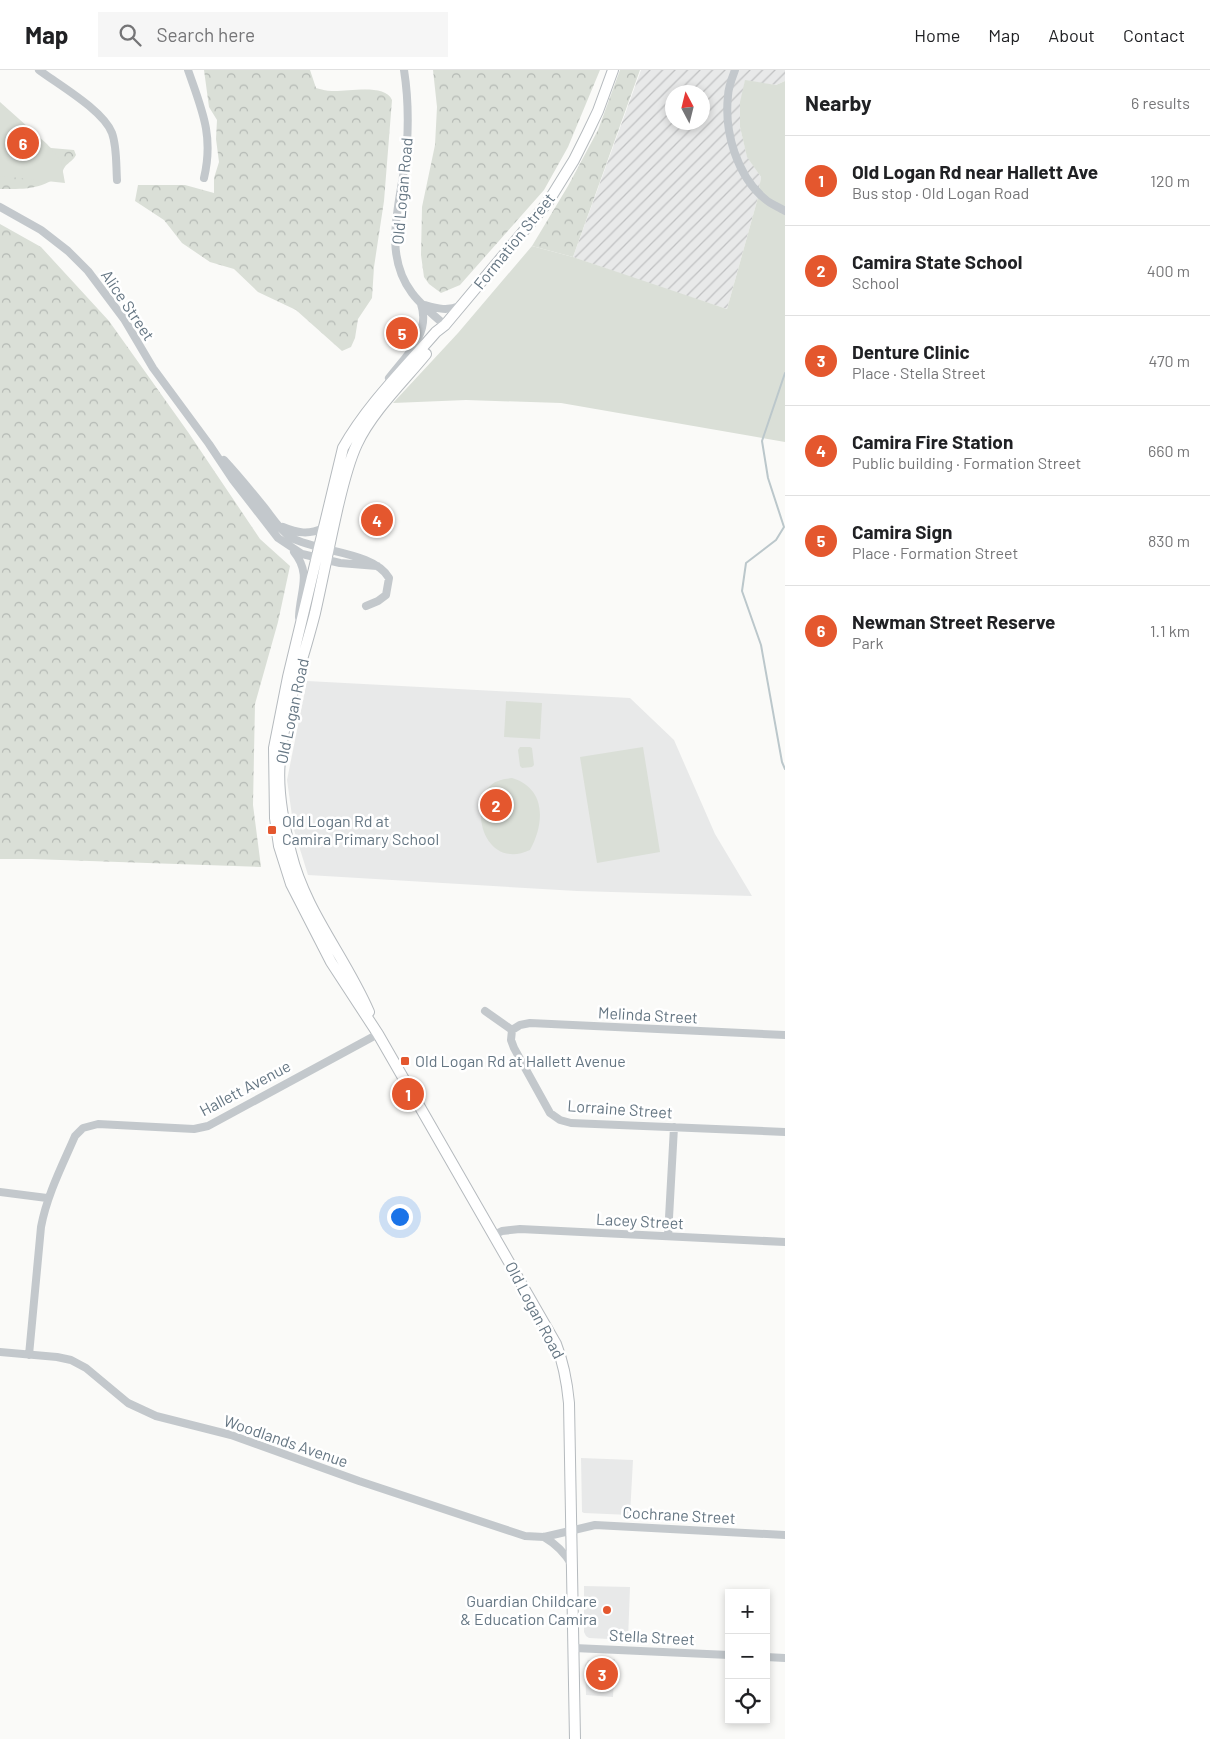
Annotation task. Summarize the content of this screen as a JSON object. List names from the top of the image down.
{
  "streets": {
    "main road": ["Old Logan Road", "Formation Street"],
    "street": [
      "Alice Street",
      "Melinda Street",
      "Hallett Avenue",
      "Lorraine Street",
      "Lacey Street",
      "Woodlands Avenue",
      "Cochrane Street",
      "Stella Street"
    ]
  },
  "crossings": [
    ["Old Logan Road", "Formation Street"],
    ["Old Logan Road", "Alice Street"],
    ["Old Logan Road", "Hallett Avenue"],
    ["Old Logan Road", "Lacey Street"],
    ["Old Logan Road", "Woodlands Avenue"],
    ["Old Logan Road", "Cochrane Street"],
    ["Old Logan Road", "Stella Street"],
    ["Formation Street", "Alice Street"],
    ["Melinda Street", "Lorraine Street"],
    ["Hallett Avenue", "Woodlands Avenue"],
    ["Woodlands Avenue", "Cochrane Street"]
  ],
  "places": {
    "transit": ["Old Logan Rd at Camira Primary School", "Old Logan Rd at Hallett Avenue"],
    "other": ["Guardian Childcare & Education Camira"]
  },
  "north": "top",
  "page": {
    "header": "Map",
    "search": "Search here",
    "nav": [
      "Home",
      "Map",
      "About",
      "Contact"
    ],
    "heading": ["Nearby", "6 results"],
    "pins": [
      "6",
      "5",
      "4",
      "2",
      "1",
      "3"
    ],
    "list": [
      {
        "mark": "1",
        "name": "Old Logan Rd near Hallett Ave",
        "note": "Bus stop · Old Logan Road",
        "value": "120 m"
      },
      {
        "mark": "2",
        "name": "Camira State School",
        "note": "School",
        "value": "400 m"
      },
      {
        "mark": "3",
        "name": "Denture Clinic",
        "note": "Place · Stella Street",
        "value": "470 m"
      },
      {
        "mark": "4",
        "name": "Camira Fire Station",
        "note": "Public building · Formation Street",
        "value": "660 m"
      },
      {
        "mark": "5",
        "name": "Camira Sign",
        "note": "Place · Formation Street",
        "value": "830 m"
      },
      {
        "mark": "6",
        "name": "Newman Street Reserve",
        "note": "Park",
        "value": "1.1 km"
      }
    ],
    "map_buttons": ["+", "−"]
  }
}
